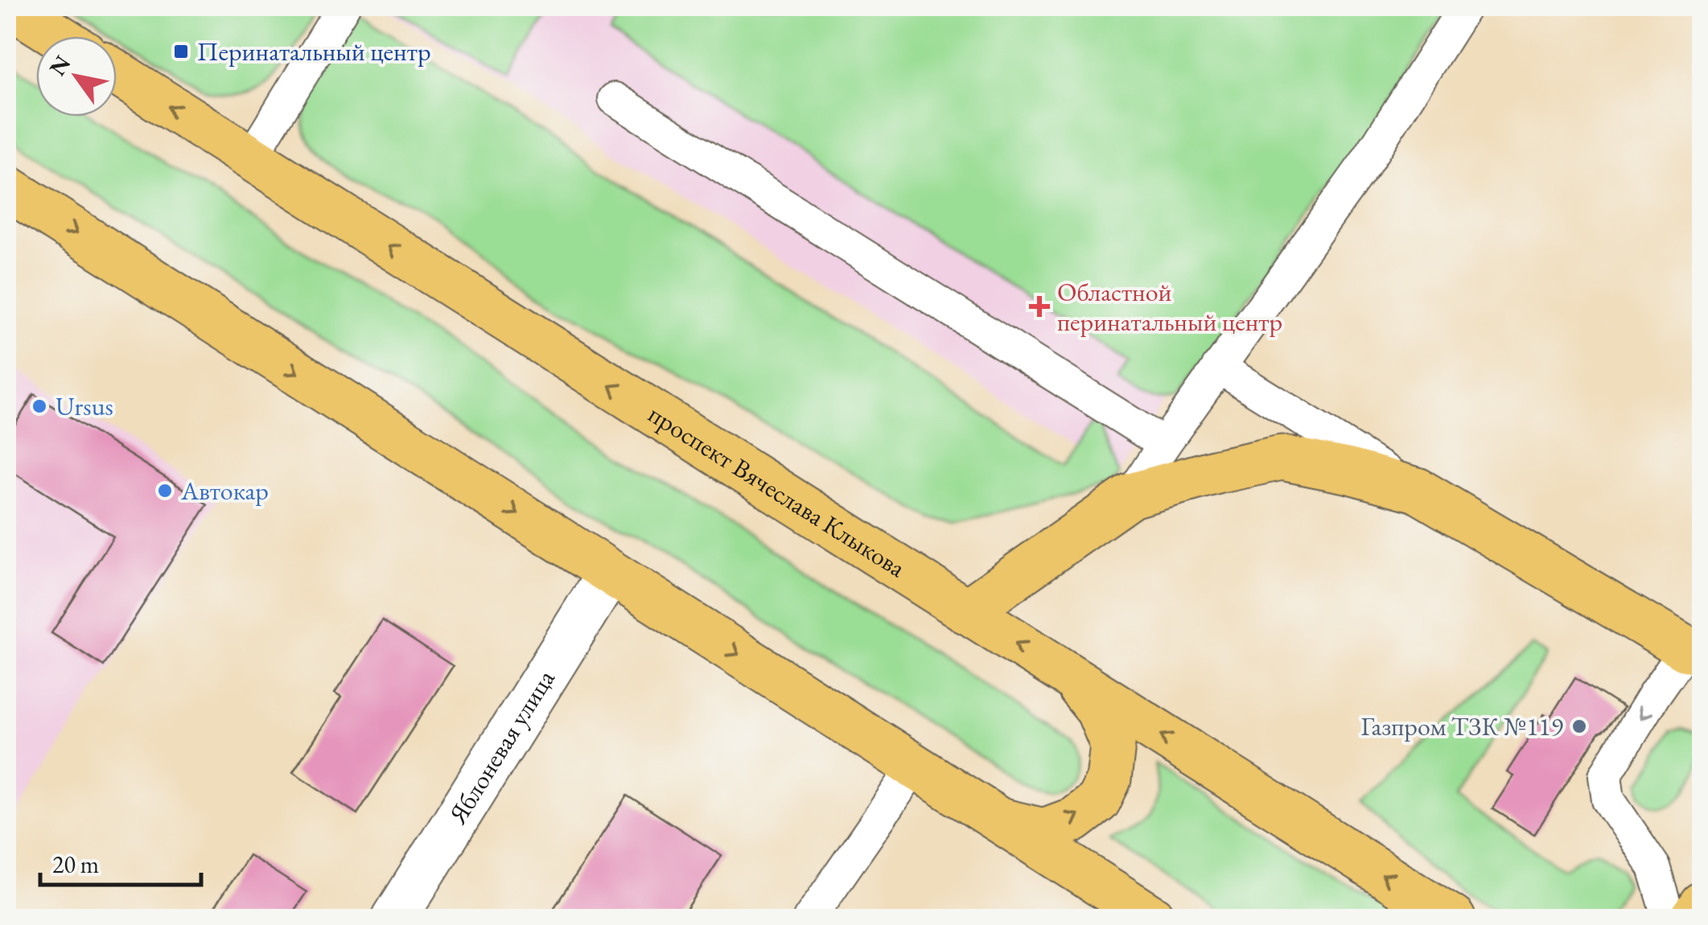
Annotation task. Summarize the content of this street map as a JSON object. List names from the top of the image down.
{
  "streets": {
    "main road": ["проспект Вячеслава Клыкова"],
    "street": ["Яблоневая улица"]
  },
  "places": {
    "transit": ["Перинатальный центр"],
    "health": ["Областной перинатальный центр"],
    "other": ["Ursus", "Автокар", "Газпром ТЗК №119"]
  },
  "scale_bar": "20 m",
  "north": "top left"
}
